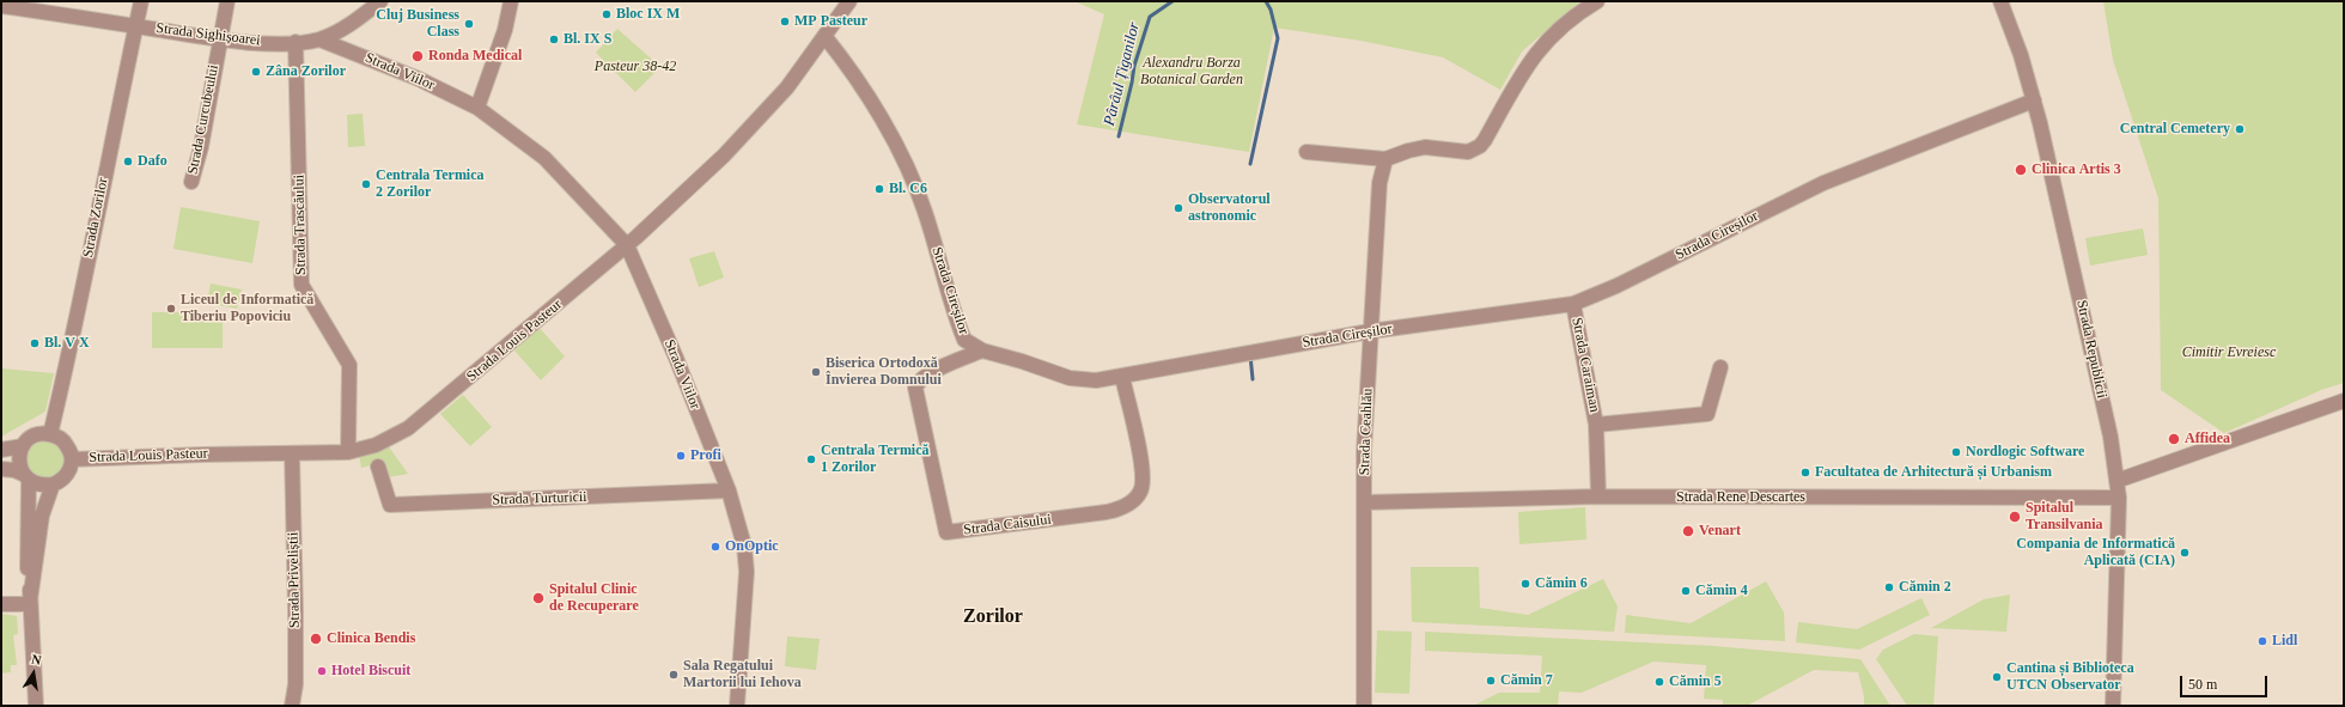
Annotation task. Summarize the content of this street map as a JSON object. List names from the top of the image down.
{
  "streets": {
    "street": [
      "Strada Sighișoarei",
      "Strada Viilor",
      "Strada Curcubeului",
      "Strada Zorilor",
      "Strada Trascăului",
      "Strada Cireșilor",
      "Strada Louis Pasteur",
      "Strada Republicii",
      "Strada Caraiman",
      "Strada Ceahlău",
      "Strada Rene Descartes",
      "Strada Turturicii",
      "Strada Caisului",
      "Strada Priveliștii"
    ]
  },
  "crossings": [
    ["Strada Sighișoarei", "Strada Viilor"],
    ["Strada Sighișoarei", "Strada Curcubeului"],
    ["Strada Sighișoarei", "Strada Zorilor"],
    ["Strada Sighișoarei", "Strada Trascăului"],
    ["Strada Viilor", "Strada Louis Pasteur"],
    ["Strada Viilor", "Strada Turturicii"],
    ["Strada Zorilor", "Strada Louis Pasteur"],
    ["Strada Trascăului", "Strada Louis Pasteur"],
    ["Strada Cireșilor", "Strada Louis Pasteur"],
    ["Strada Cireșilor", "Strada Republicii"],
    ["Strada Cireșilor", "Strada Caraiman"],
    ["Strada Cireșilor", "Strada Ceahlău"],
    ["Strada Cireșilor", "Strada Caisului"],
    ["Strada Louis Pasteur", "Strada Priveliștii"],
    ["Strada Republicii", "Strada Rene Descartes"],
    ["Strada Caraiman", "Strada Rene Descartes"],
    ["Strada Ceahlău", "Strada Rene Descartes"]
  ],
  "districts": ["Zorilor"],
  "water": ["Pârâul Țiganilor"],
  "parks": ["Alexandru Borza Botanical Garden", "Pasteur 38-42", "Cimitir Evreiesc"],
  "places": [
    "Bloc IX M",
    "MP Pasteur",
    "Cluj Business Class",
    "Bl. IX S",
    "Ronda Medical",
    "Zâna Zorilor",
    "Central Cemetery",
    "Dafo",
    "Clinica Artis 3",
    "Centrala Termica 2 Zorilor",
    "Bl. C6",
    "Observatorul astronomic",
    "Liceul de Informatică Tiberiu Popoviciu",
    "Bl. V X",
    "Biserica Ortodoxă Învierea Domnului",
    "Affidea",
    "Nordlogic Software",
    "Profi",
    "Centrala Termică 1 Zorilor",
    "Facultatea de Arhitectură și Urbanism",
    "Spitalul Transilvania",
    "Venart",
    "OnOptic",
    "Compania de Informatică Aplicată (CIA)",
    "Cămin 6",
    "Cămin 2",
    "Cămin 4",
    "Spitalul Clinic de Recuperare",
    "Clinica Bendis",
    "Lidl",
    "Hotel Biscuit",
    "Sala Regatului Martorii lui Iehova",
    "Cantina și Biblioteca UTCN Observator",
    "Cămin 7",
    "Cămin 5"
  ],
  "scale_bar": "50 m",
  "north": "top"
}
